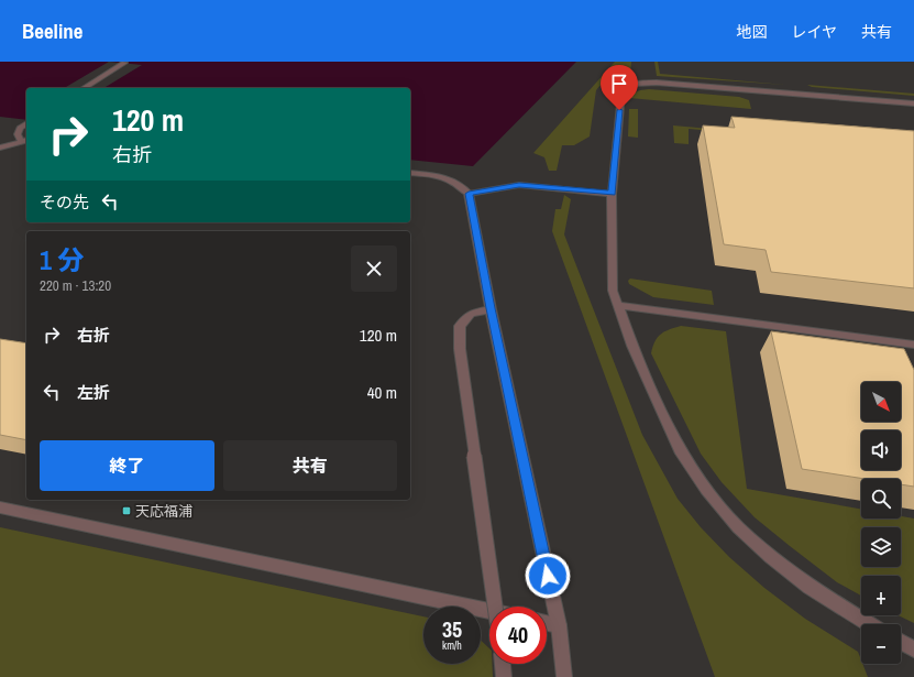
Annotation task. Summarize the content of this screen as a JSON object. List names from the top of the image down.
{
  "places": {
    "transit": ["天応福浦"]
  },
  "north": "bottom right",
  "page": {
    "header": "Beeline",
    "nav": ["地図", "レイヤ", "共有"],
    "turn": ["120 m", "右折"],
    "then": "その先",
    "heading": ["1 分", "220 m · 13:20"],
    "list": [
      {
        "name": "右折",
        "value": "120 m"
      },
      {
        "name": "左折",
        "value": "40 m"
      }
    ],
    "map_buttons": ["+", "−"],
    "buttons": ["終了", "共有"],
    "speed": "35 km/h",
    "limit": "40"
  }
}
